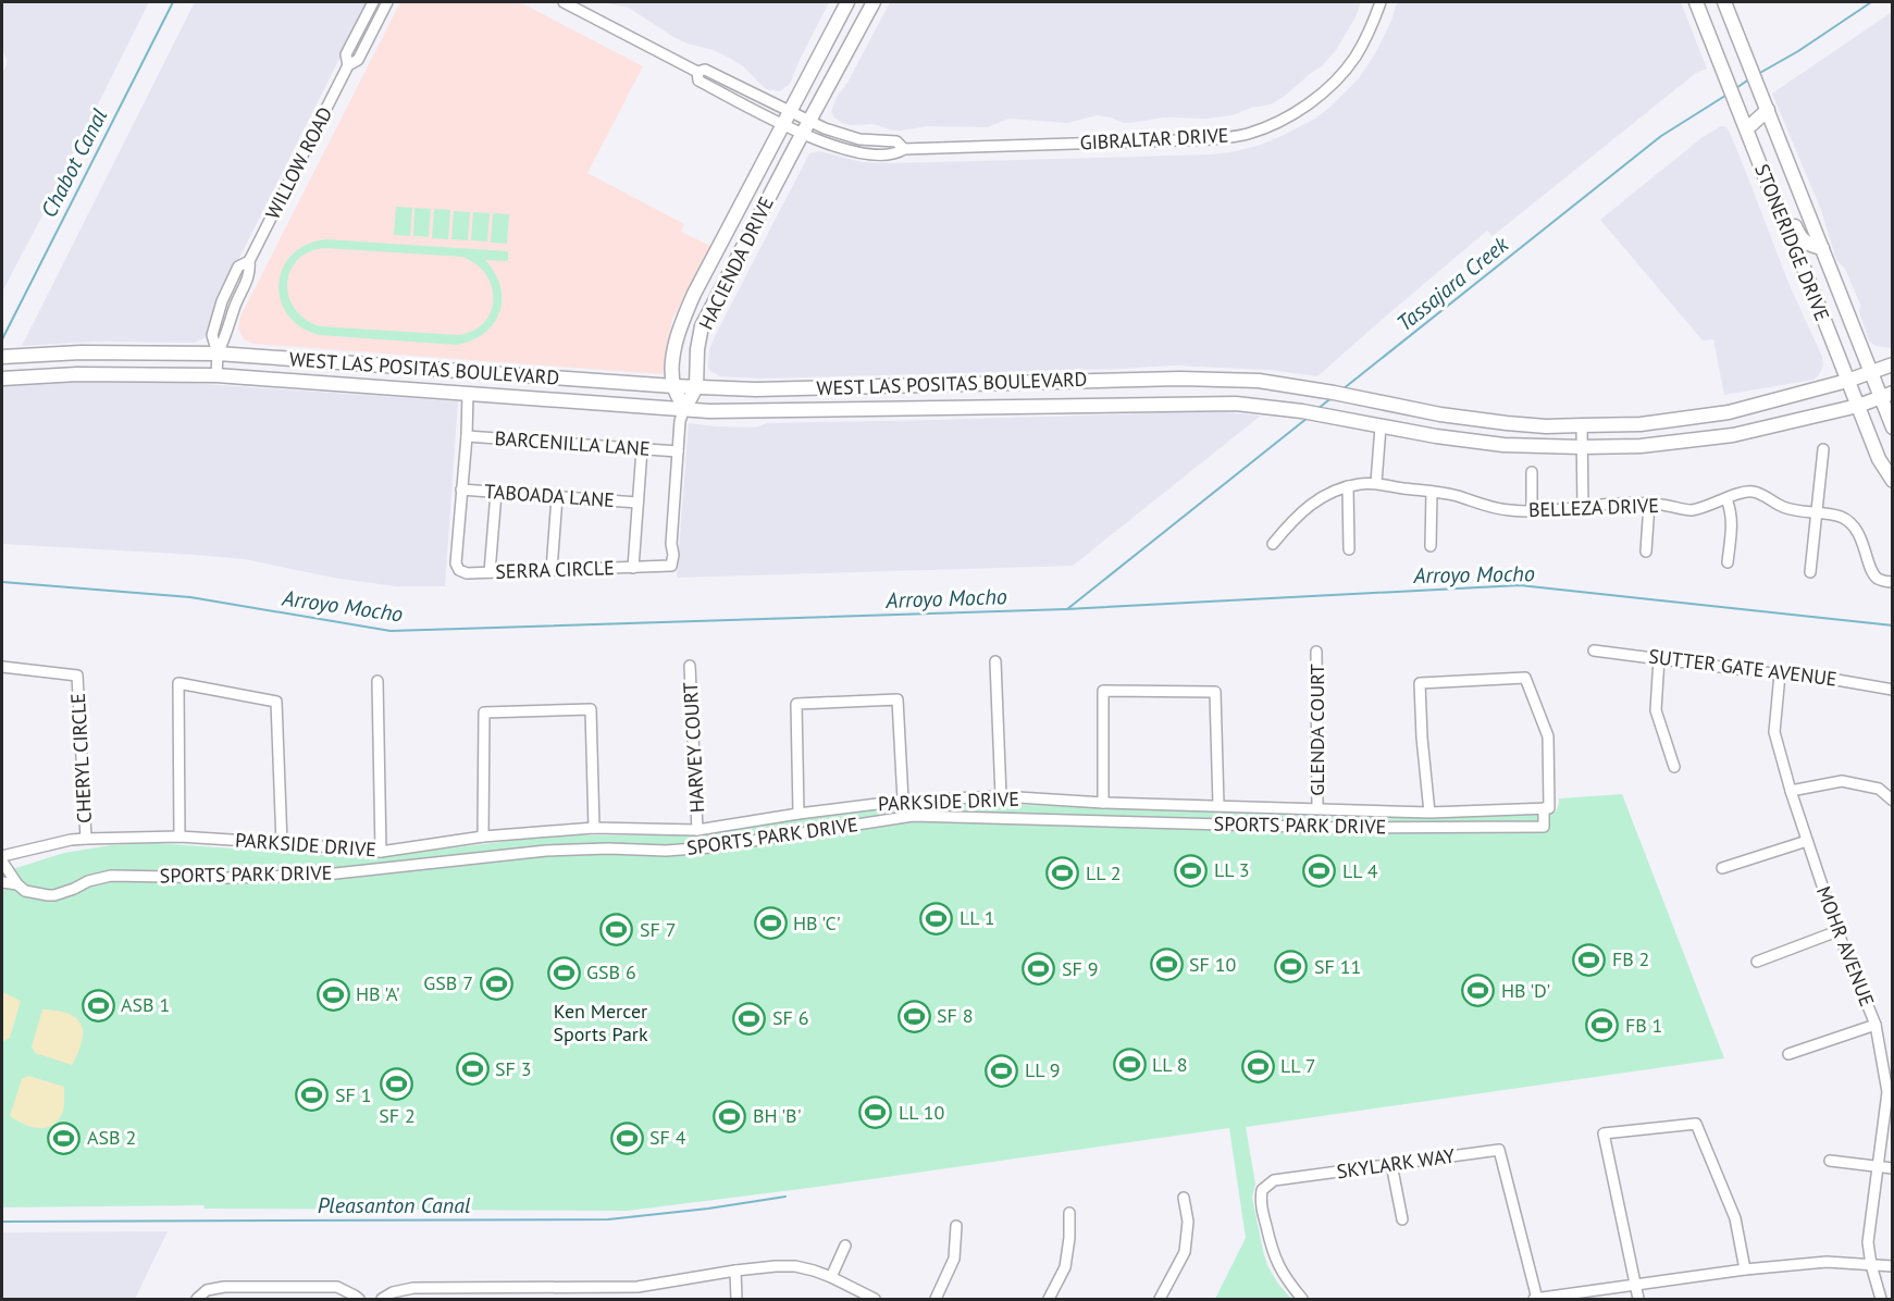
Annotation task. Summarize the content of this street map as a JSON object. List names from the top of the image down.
{
  "streets": {
    "main road": ["STONERIDGE DRIVE", "HACIENDA DRIVE", "WEST LAS POSITAS BOULEVARD"],
    "street": [
      "GIBRALTAR DRIVE",
      "WILLOW ROAD",
      "BARCENILLA LANE",
      "TABOADA LANE",
      "BELLEZA DRIVE",
      "SERRA CIRCLE",
      "SUTTER GATE AVENUE",
      "GLENDA COURT",
      "HARVEY COURT",
      "CHERYL CIRCLE",
      "PARKSIDE DRIVE",
      "SPORTS PARK DRIVE",
      "MOHR AVENUE",
      "SKYLARK WAY"
    ]
  },
  "crossings": [
    ["GIBRALTAR DRIVE", "HACIENDA DRIVE"],
    ["WILLOW ROAD", "WEST LAS POSITAS BOULEVARD"],
    ["STONERIDGE DRIVE", "WEST LAS POSITAS BOULEVARD"],
    ["HACIENDA DRIVE", "WEST LAS POSITAS BOULEVARD"],
    ["HACIENDA DRIVE", "SERRA CIRCLE"],
    ["WEST LAS POSITAS BOULEVARD", "SERRA CIRCLE"],
    ["BARCENILLA LANE", "SERRA CIRCLE"],
    ["TABOADA LANE", "SERRA CIRCLE"],
    ["SUTTER GATE AVENUE", "MOHR AVENUE"],
    ["GLENDA COURT", "PARKSIDE DRIVE"],
    ["HARVEY COURT", "PARKSIDE DRIVE"],
    ["CHERYL CIRCLE", "PARKSIDE DRIVE"],
    ["PARKSIDE DRIVE", "SPORTS PARK DRIVE"]
  ],
  "water": [
    "Chabot Canal",
    "Tassajara Creek",
    "Arroyo Mocho",
    "Pleasanton Canal"
  ],
  "parks": ["Ken Mercer Sports Park"],
  "places": {
    "sports": [
      "LL 3",
      "LL 4",
      "LL 2",
      "LL 1",
      "HB 'C'",
      "SF 7",
      "FB 2",
      "SF 10",
      "SF 11",
      "SF 9",
      "GSB 6",
      "GSB 7",
      "HB 'D'",
      "HB 'A'",
      "ASB 1",
      "SF 8",
      "SF 6",
      "FB 1",
      "LL 8",
      "LL 7",
      "SF 3",
      "LL 9",
      "SF 2",
      "SF 1",
      "LL 10",
      "BH 'B'",
      "ASB 2",
      "SF 4"
    ]
  }
}
